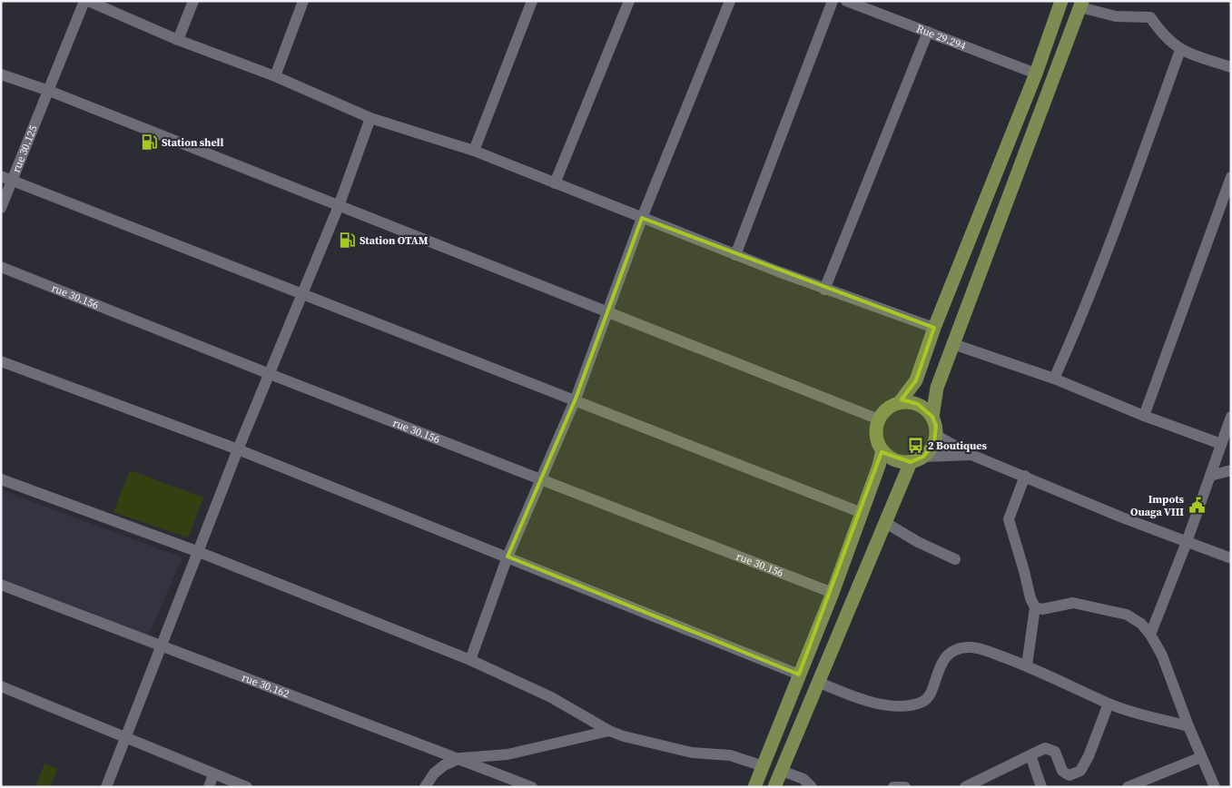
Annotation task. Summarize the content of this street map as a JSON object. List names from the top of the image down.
{
  "streets": {
    "street": [
      "Rue 29.294",
      "rue 30.125",
      "rue 30.156",
      "rue 30.162"
    ]
  },
  "places": {
    "fuel station": ["Station shell", "Station OTAM"],
    "bus stop": ["2 Boutiques"],
    "public building": ["Impots Ouaga VIII"]
  }
}
